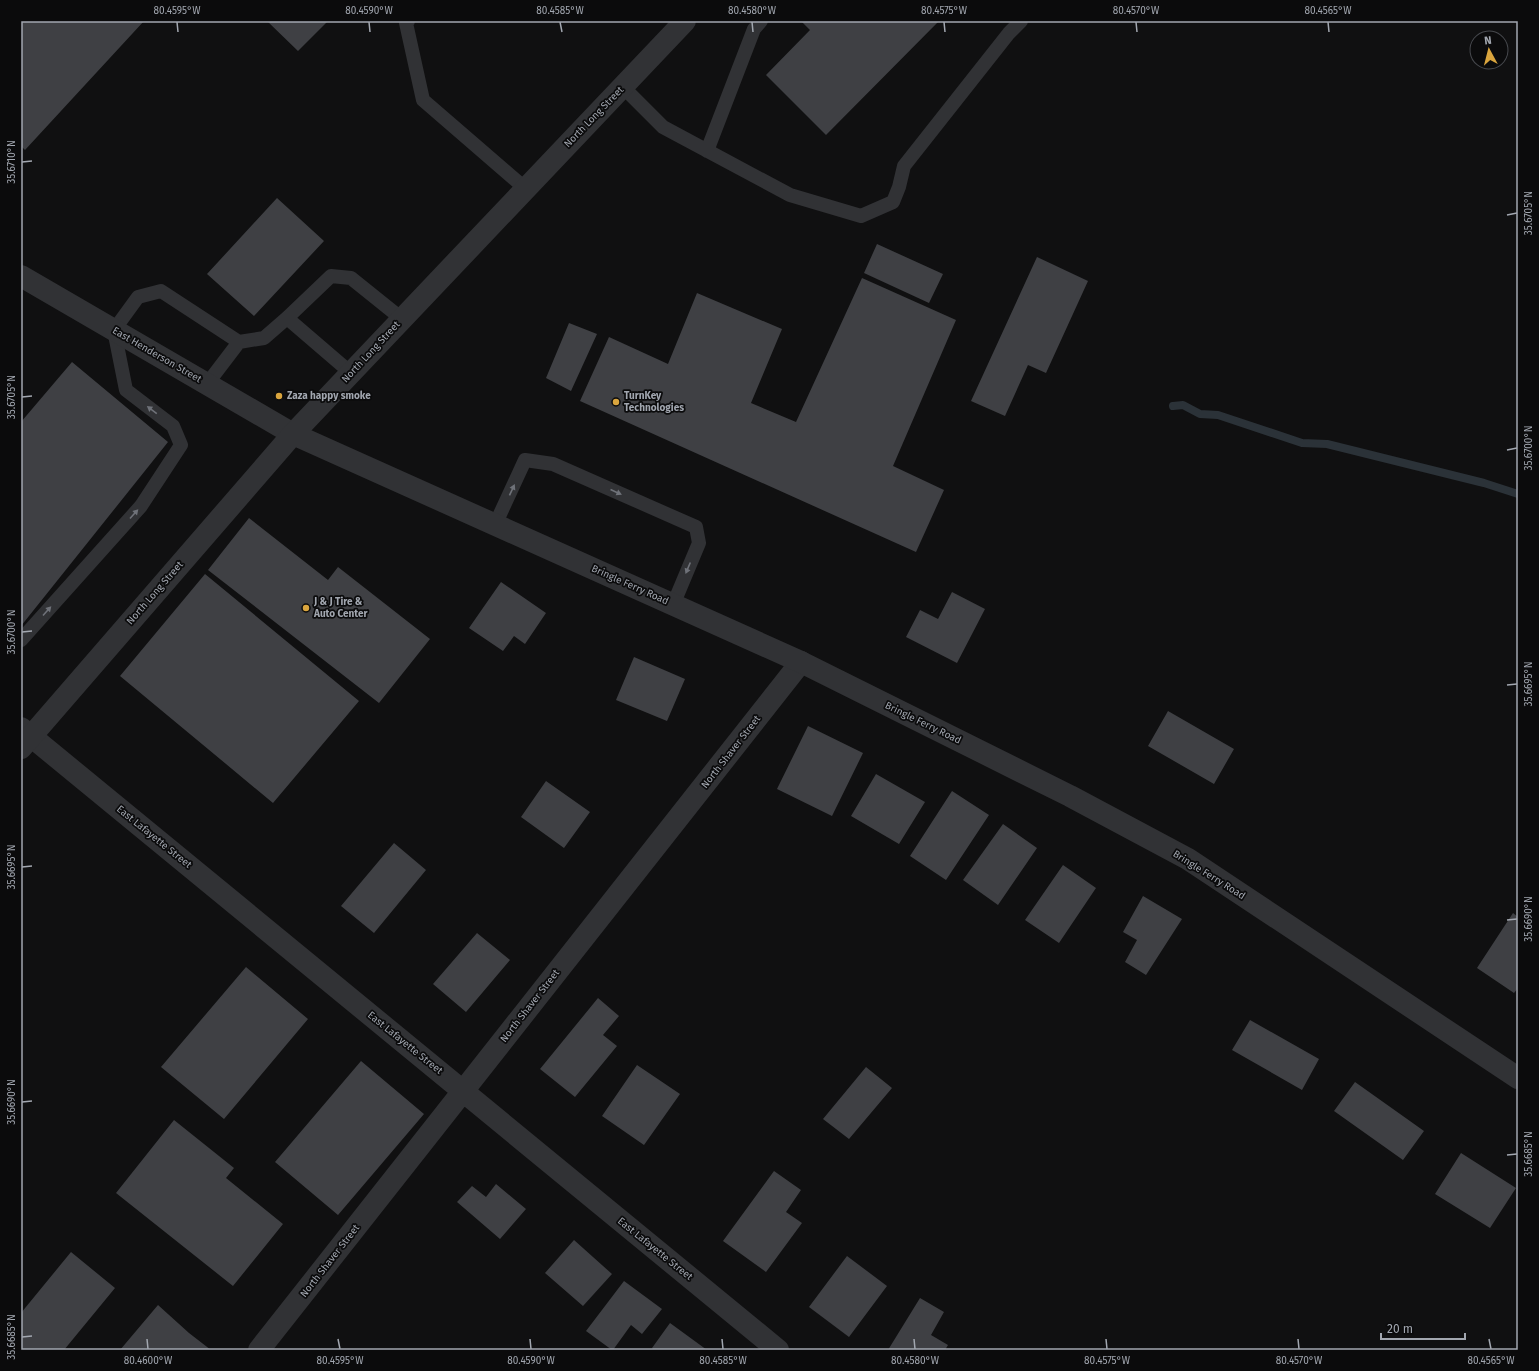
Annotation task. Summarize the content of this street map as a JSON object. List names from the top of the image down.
{
  "streets": {
    "street": [
      "North Long Street",
      "East Henderson Street",
      "Bringle Ferry Road",
      "North Shaver Street",
      "East Lafayette Street"
    ]
  },
  "crossings": [
    ["North Long Street", "East Henderson Street"],
    ["North Long Street", "Bringle Ferry Road"],
    ["North Long Street", "East Lafayette Street"],
    ["East Henderson Street", "Bringle Ferry Road"],
    ["Bringle Ferry Road", "North Shaver Street"],
    ["North Shaver Street", "East Lafayette Street"]
  ],
  "places": ["Zaza happy smoke", "TurnKey Technologies", "J & J Tire & Auto Center"],
  "scale_bar": "20 m",
  "north": "top",
  "coordinates": [
    "80.4595°W",
    "80.4590°W",
    "80.4585°W",
    "80.4580°W",
    "80.4575°W",
    "80.4570°W",
    "80.4565°W",
    "35.6710°N",
    "35.6705°N",
    "35.6700°N",
    "35.6695°N",
    "35.6690°N",
    "35.6685°N",
    "80.4600°W"
  ]
}
